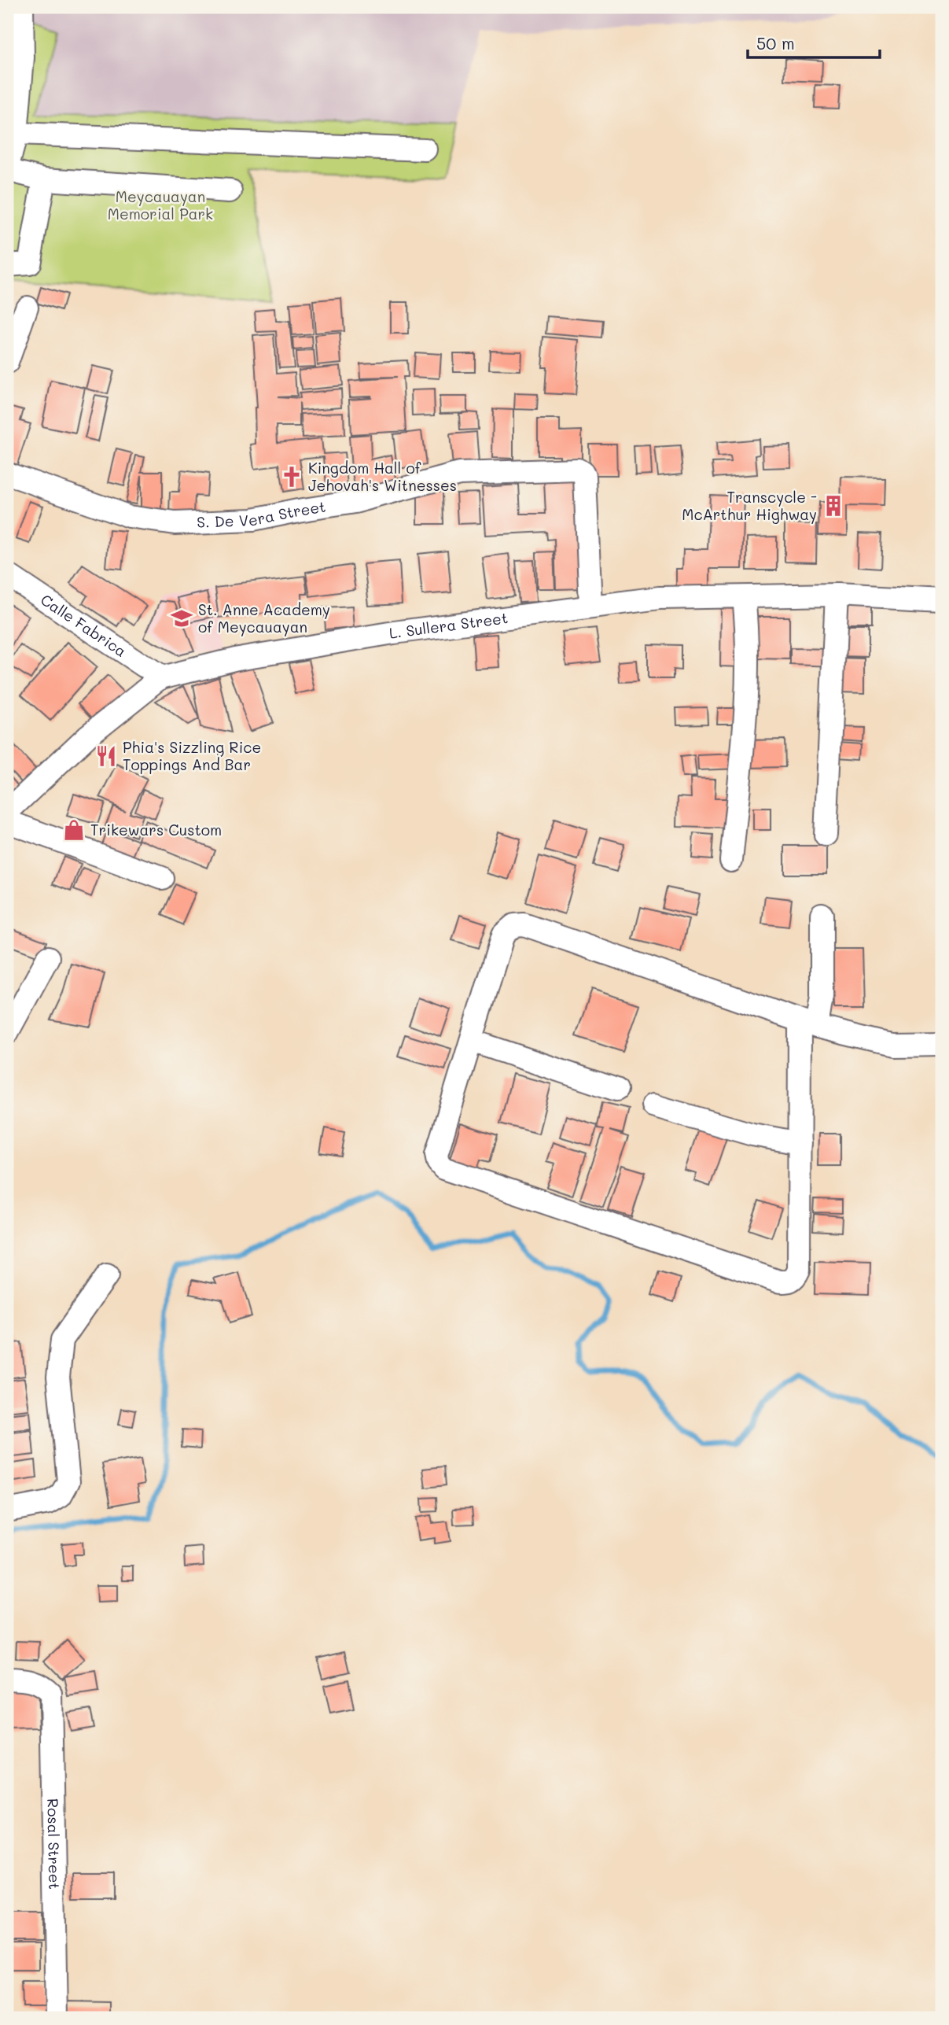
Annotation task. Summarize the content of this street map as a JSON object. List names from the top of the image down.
{
  "streets": {
    "street": [
      "S. De Vera Street",
      "Calle Fabrica",
      "L. Sullera Street",
      "Rosal Street"
    ]
  },
  "crossings": [
    ["S. De Vera Street", "L. Sullera Street"],
    ["Calle Fabrica", "L. Sullera Street"]
  ],
  "parks": ["Meycauayan Memorial Park"],
  "places": {
    "church": ["Kingdom Hall of Jehovah's Witnesses"],
    "building": ["Transcycle - McArthur Highway"],
    "school or university": ["St. Anne Academy of Meycauayan"],
    "restaurant": ["Phia's Sizzling Rice Toppings And Bar"],
    "shop": ["Trikewars Custom"]
  },
  "scale_bar": "50 m"
}
